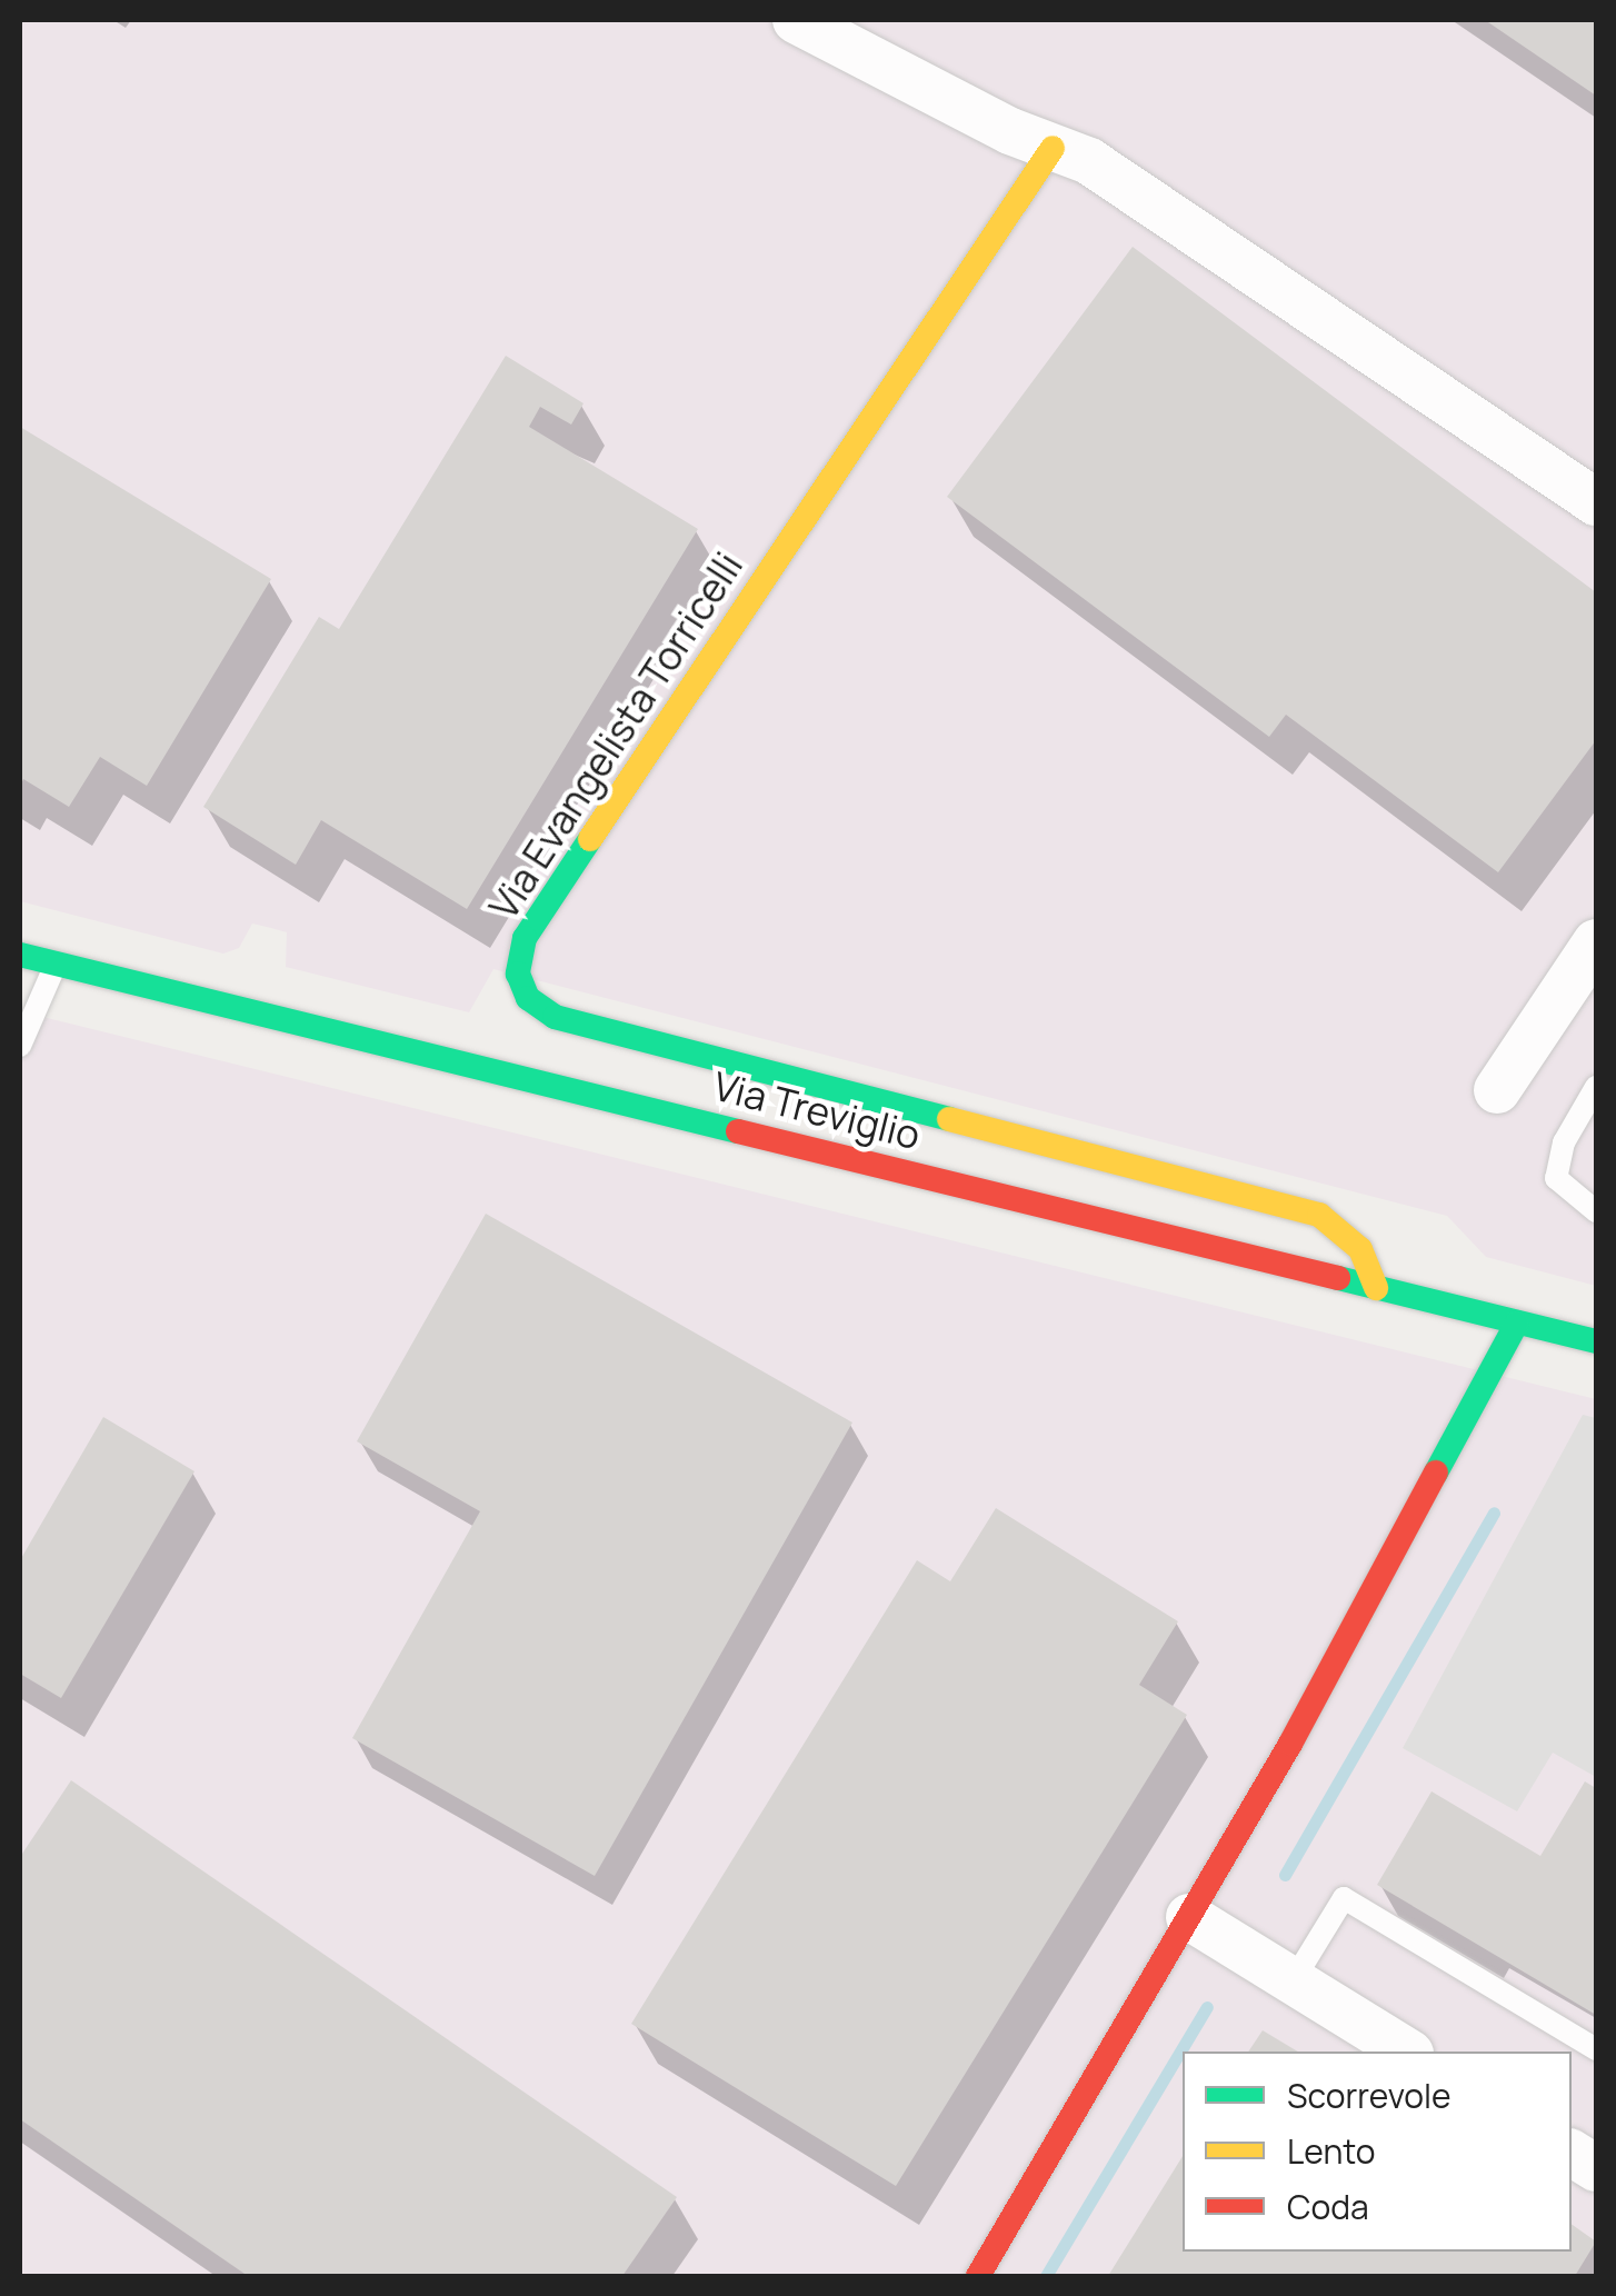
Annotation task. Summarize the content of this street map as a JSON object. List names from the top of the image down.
{
  "streets": {
    "street": ["Via Evangelista Torricelli", "Via Treviglio"]
  },
  "crossings": [
    ["Via Evangelista Torricelli", "Via Treviglio"]
  ],
  "legend": ["Scorrevole", "Lento", "Coda"]
}
